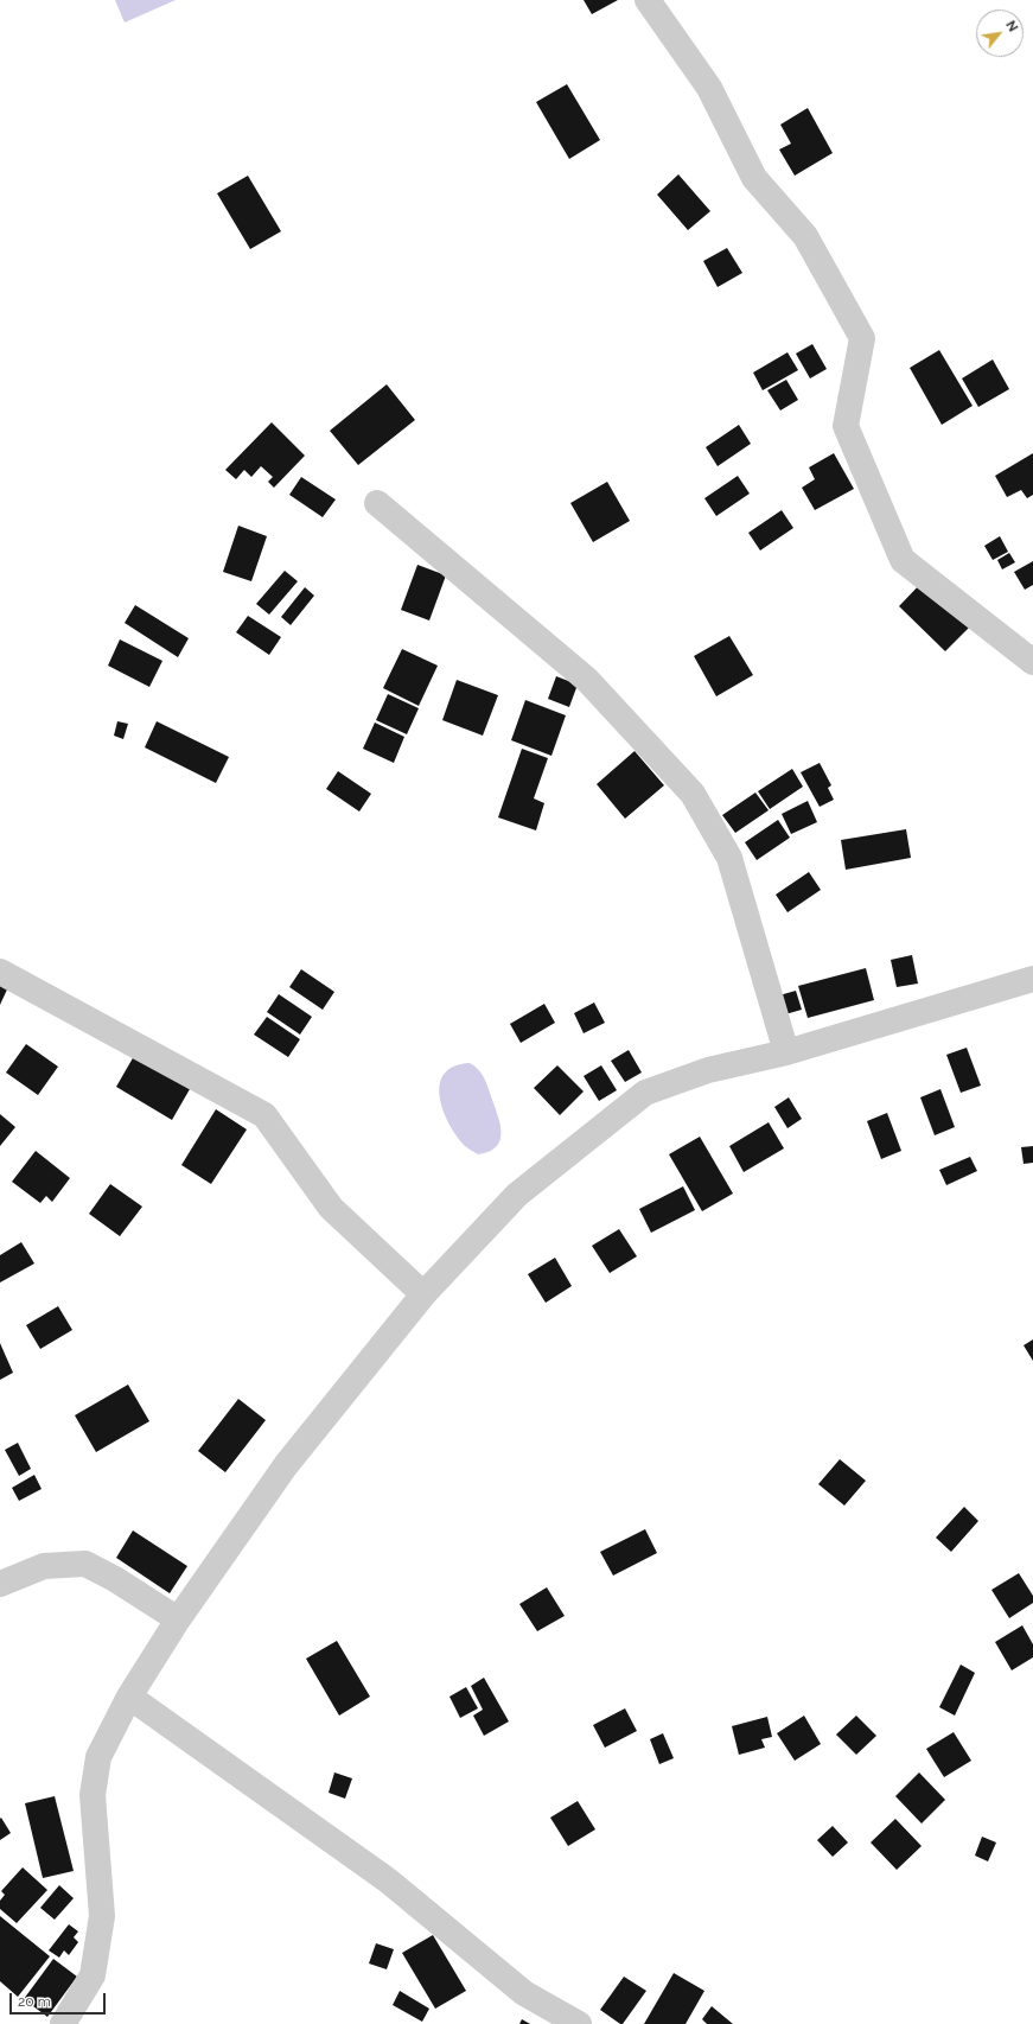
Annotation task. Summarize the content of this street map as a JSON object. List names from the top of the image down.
{
  "scale_bar": "20 m",
  "north": "top right"
}
